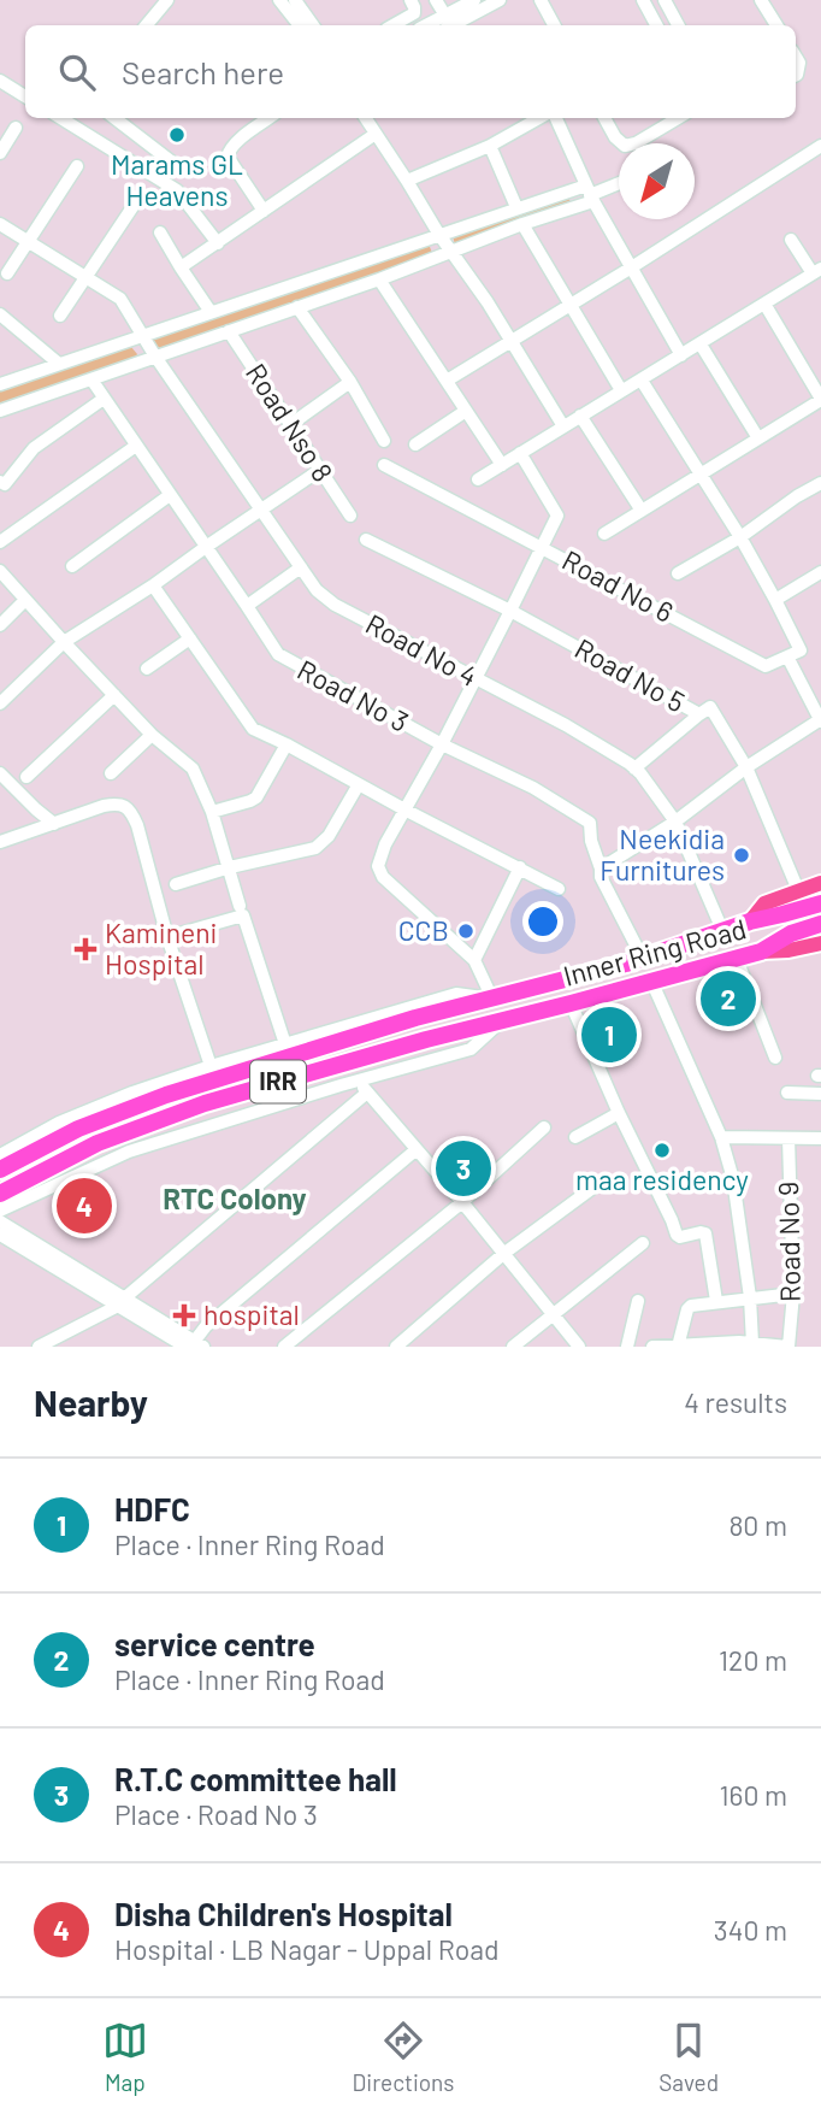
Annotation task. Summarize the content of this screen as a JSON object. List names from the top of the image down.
{
  "streets": {
    "highway": ["Inner Ring Road", "IRR"],
    "street": [
      "Road Nso 8",
      "Road No 6",
      "Road No 4",
      "Road No 5",
      "Road No 3",
      "Road No 9"
    ]
  },
  "crossings": [
    ["Road No 4", "Inner Ring Road"],
    ["Road No 5", "Inner Ring Road"],
    ["Road No 3", "Inner Ring Road"],
    ["Inner Ring Road", "IRR"]
  ],
  "districts": ["RTC Colony"],
  "places": {
    "other": [
      "Marams GL Heavens",
      "Neekidia Furnitures",
      "CCB",
      "maa residency"
    ],
    "health": ["Kamineni Hospital", "hospital"]
  },
  "north": "bottom left",
  "page": {
    "search": "Search here",
    "pins": [
      "2",
      "1",
      "3",
      "4"
    ],
    "heading": ["Nearby", "4 results"],
    "list": [
      {
        "mark": "1",
        "name": "HDFC",
        "note": "Place · Inner Ring Road",
        "value": "80 m"
      },
      {
        "mark": "2",
        "name": "service centre",
        "note": "Place · Inner Ring Road",
        "value": "120 m"
      },
      {
        "mark": "3",
        "name": "R.T.C committee hall",
        "note": "Place · Road No 3",
        "value": "160 m"
      },
      {
        "mark": "4",
        "name": "Disha Children's Hospital",
        "note": "Hospital · LB Nagar - Uppal Road",
        "value": "340 m"
      }
    ],
    "nav": ["Map", "Directions", "Saved"]
  }
}
